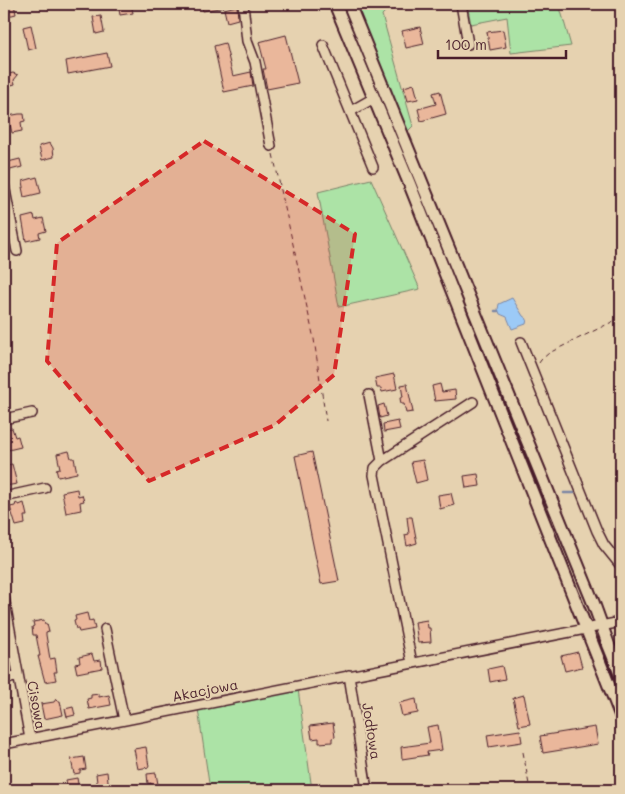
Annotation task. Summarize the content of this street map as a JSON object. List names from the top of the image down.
{
  "streets": {
    "street": ["Akacjowa", "Cisowa", "Jodłowa"]
  },
  "crossings": [
    ["Akacjowa", "Cisowa"],
    ["Akacjowa", "Jodłowa"]
  ],
  "scale_bar": "100 m"
}
